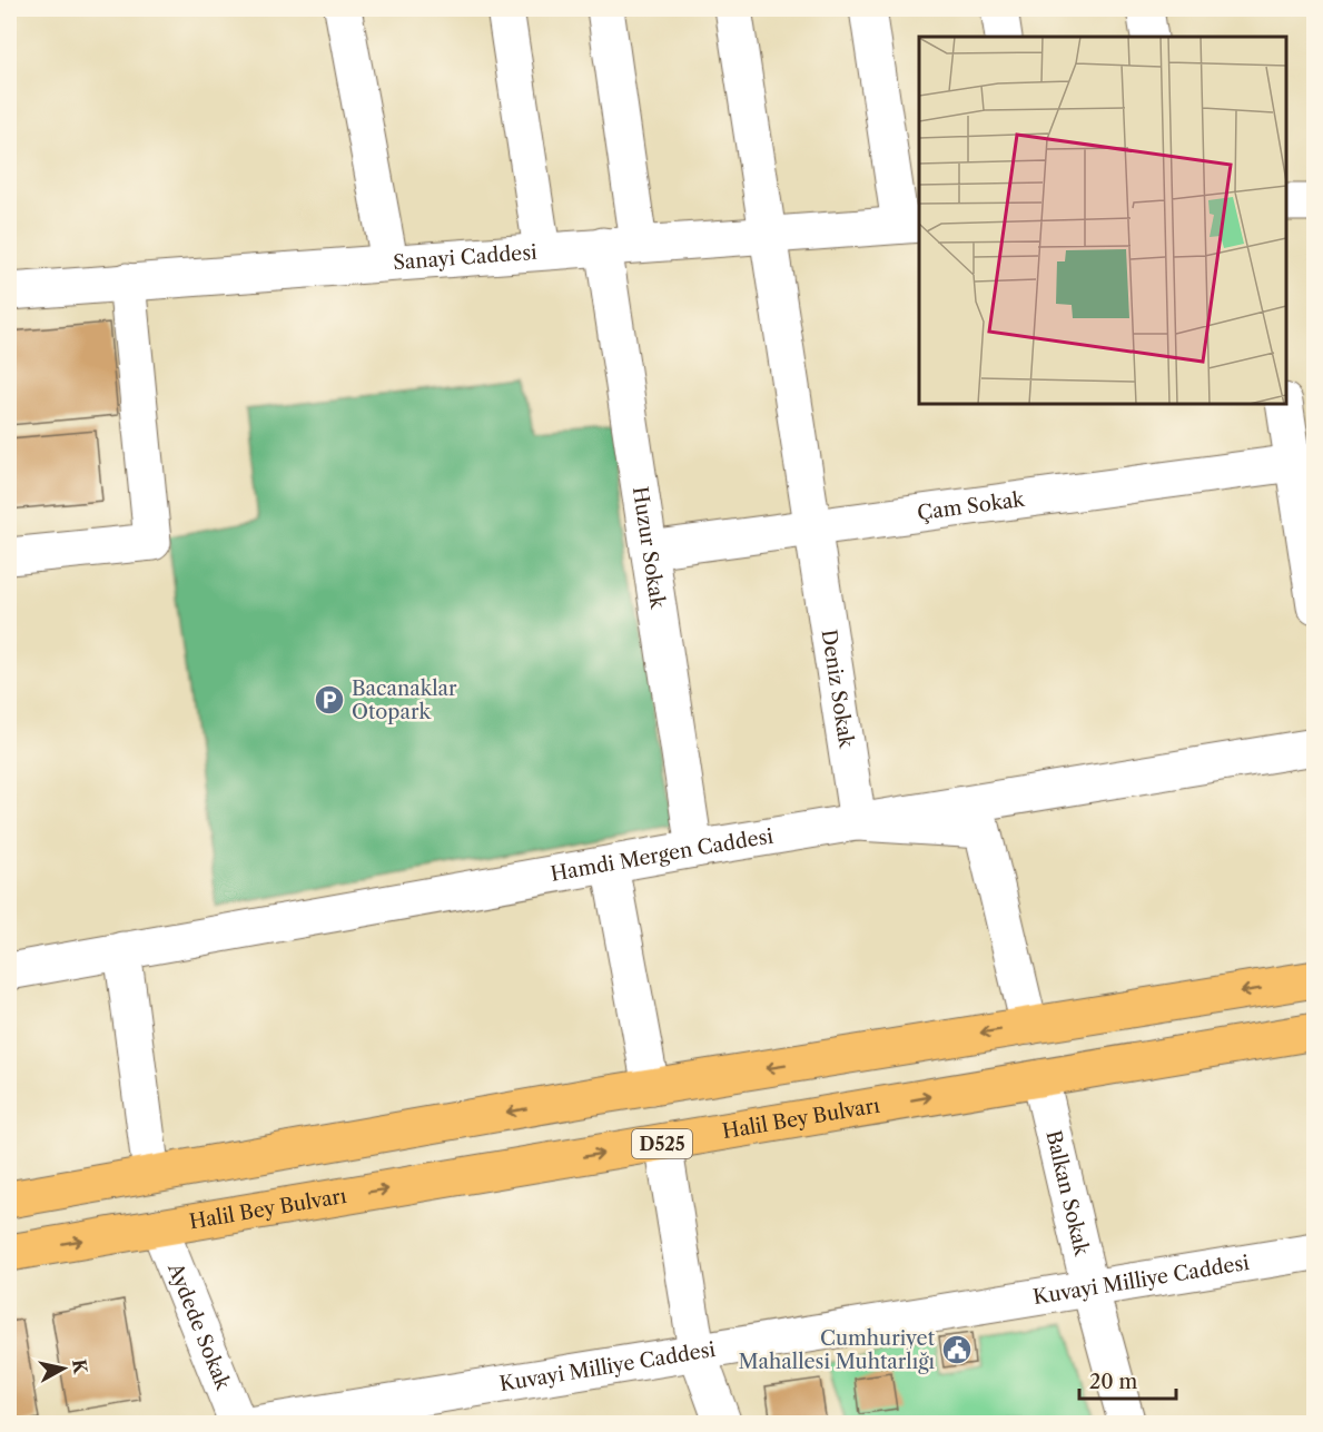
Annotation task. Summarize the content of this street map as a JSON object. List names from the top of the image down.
{
  "streets": {
    "highway": ["Halil Bey Bulvarı", "D525"],
    "street": [
      "Sanayi Caddesi",
      "Çam Sokak",
      "Huzur Sokak",
      "Deniz Sokak",
      "Hamdi Mergen Caddesi",
      "Balkan Sokak",
      "Kuvayi Milliye Caddesi",
      "Aydede Sokak"
    ]
  },
  "crossings": [
    ["Sanayi Caddesi", "Huzur Sokak"],
    ["Sanayi Caddesi", "Deniz Sokak"],
    ["Çam Sokak", "Huzur Sokak"],
    ["Çam Sokak", "Deniz Sokak"],
    ["Huzur Sokak", "Hamdi Mergen Caddesi"],
    ["Deniz Sokak", "Hamdi Mergen Caddesi"],
    ["Halil Bey Bulvarı", "Balkan Sokak"],
    ["Halil Bey Bulvarı", "Aydede Sokak"],
    ["Balkan Sokak", "Kuvayi Milliye Caddesi"]
  ],
  "places": {
    "parking": ["Bacanaklar Otopark"],
    "public building": ["Cumhuriyet Mahallesi Muhtarlığı"]
  },
  "scale_bar": "20 m",
  "north": "right"
}
